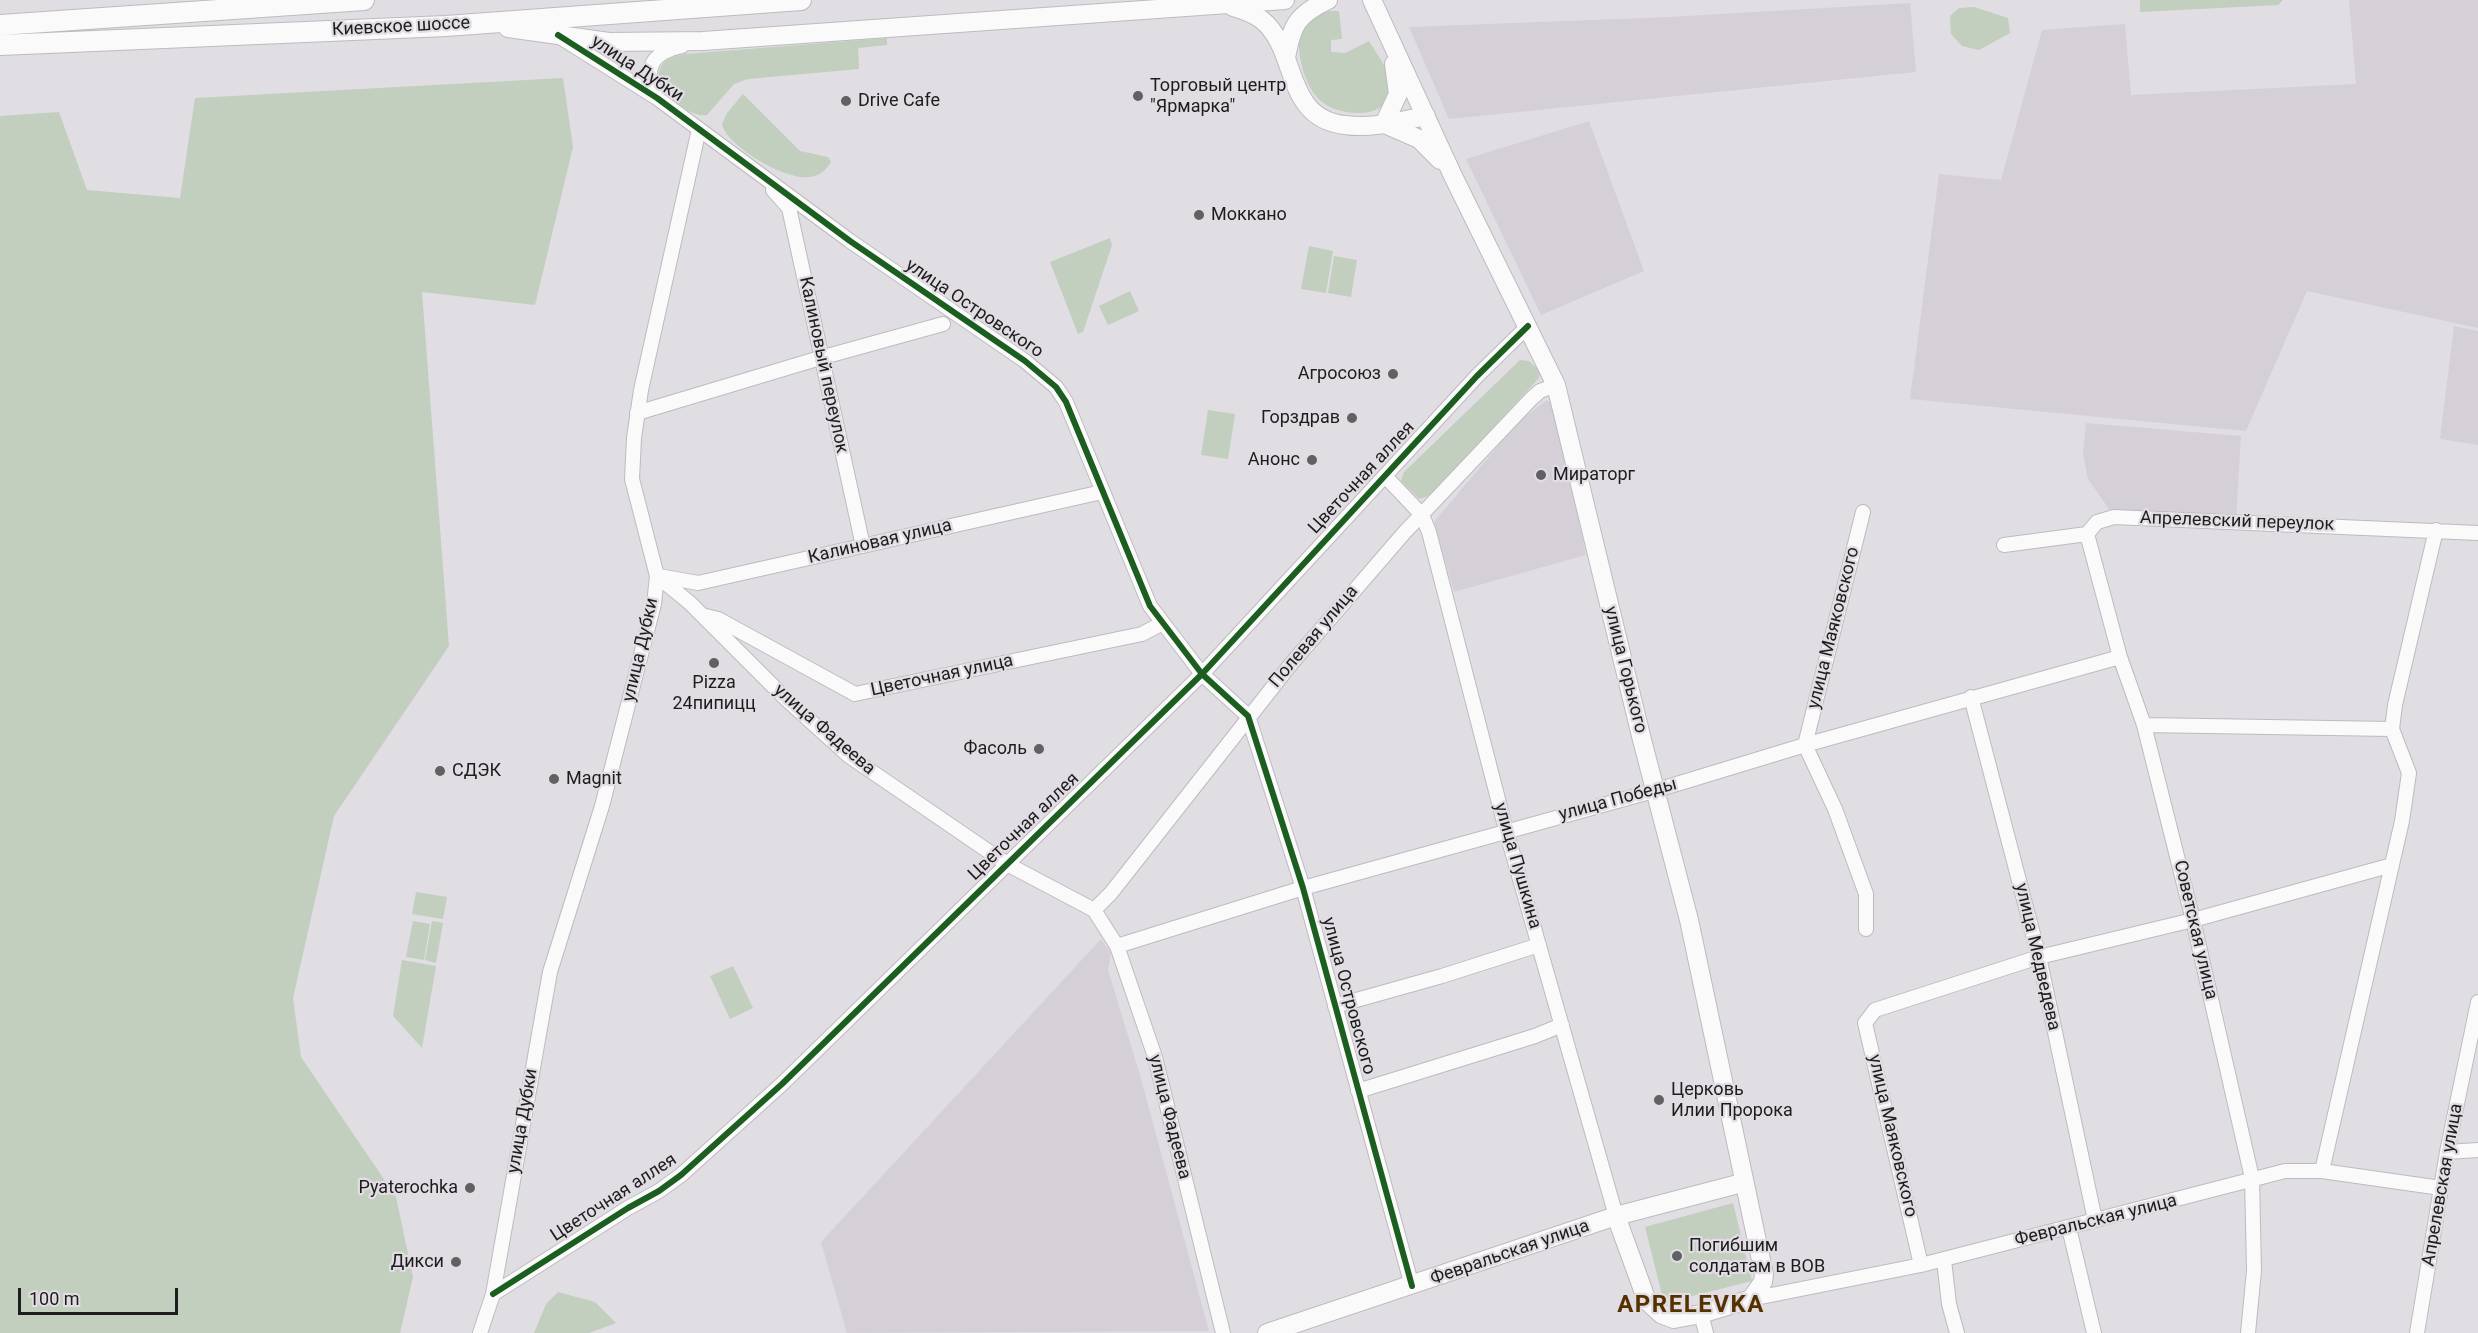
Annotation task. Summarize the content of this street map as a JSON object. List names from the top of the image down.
{
  "streets": {
    "highway": ["Киевское шоссе"],
    "main road": ["улица Горького", "Февральская улица"],
    "street": [
      "улица Дубки",
      "улица Островского",
      "Калиновый переулок",
      "Цветочная аллея",
      "Апрелевский переулок",
      "Калиновая улица",
      "улица Маяковского",
      "Полевая улица",
      "Цветочная улица",
      "улица Фадеева",
      "улица Победы",
      "улица Пушкина",
      "Советская улица",
      "улица Медведева",
      "Апрелевская улица"
    ]
  },
  "crossings": [
    ["улица Дубки", "улица Островского"],
    ["улица Дубки", "Цветочная аллея"],
    ["улица Дубки", "Калиновая улица"],
    ["улица Дубки", "улица Фадеева"],
    ["улица Островского", "Цветочная аллея"],
    ["улица Островского", "Калиновая улица"],
    ["улица Островского", "Полевая улица"],
    ["улица Островского", "Цветочная улица"],
    ["улица Островского", "улица Победы"],
    ["улица Островского", "Февральская улица"],
    ["Калиновый переулок", "Калиновая улица"],
    ["Цветочная аллея", "улица Горького"],
    ["Цветочная аллея", "улица Фадеева"],
    ["Апрелевский переулок", "Советская улица"],
    ["Калиновая улица", "улица Фадеева"],
    ["улица Маяковского", "улица Победы"],
    ["улица Маяковского", "улица Медведева"],
    ["улица Маяковского", "Февральская улица"],
    ["Полевая улица", "улица Горького"],
    ["Полевая улица", "улица Фадеева"],
    ["Полевая улица", "улица Пушкина"],
    ["улица Горького", "улица Победы"],
    ["улица Горького", "Февральская улица"],
    ["Цветочная улица", "улица Фадеева"],
    ["улица Фадеева", "улица Победы"],
    ["улица Победы", "улица Пушкина"],
    ["улица Победы", "Советская улица"],
    ["улица Победы", "улица Медведева"],
    ["улица Пушкина", "Февральская улица"],
    ["Советская улица", "Февральская улица"],
    ["улица Медведева", "Февральская улица"],
    ["Апрелевская улица", "Февральская улица"]
  ],
  "districts": ["APRELEVKA"],
  "places": [
    "Торговый центр \"Ярмарка\"",
    "Drive Cafe",
    "Моккано",
    "Агросоюз",
    "Горздрав",
    "Анонс",
    "Мираторг",
    "Pizza 24пипицц",
    "Фасоль",
    "СДЭК",
    "Magnit",
    "Церковь Илии Пророка",
    "Pyaterochka",
    "Погибшим солдатам в ВОВ",
    "Дикси"
  ],
  "scale_bar": "100 m"
}
